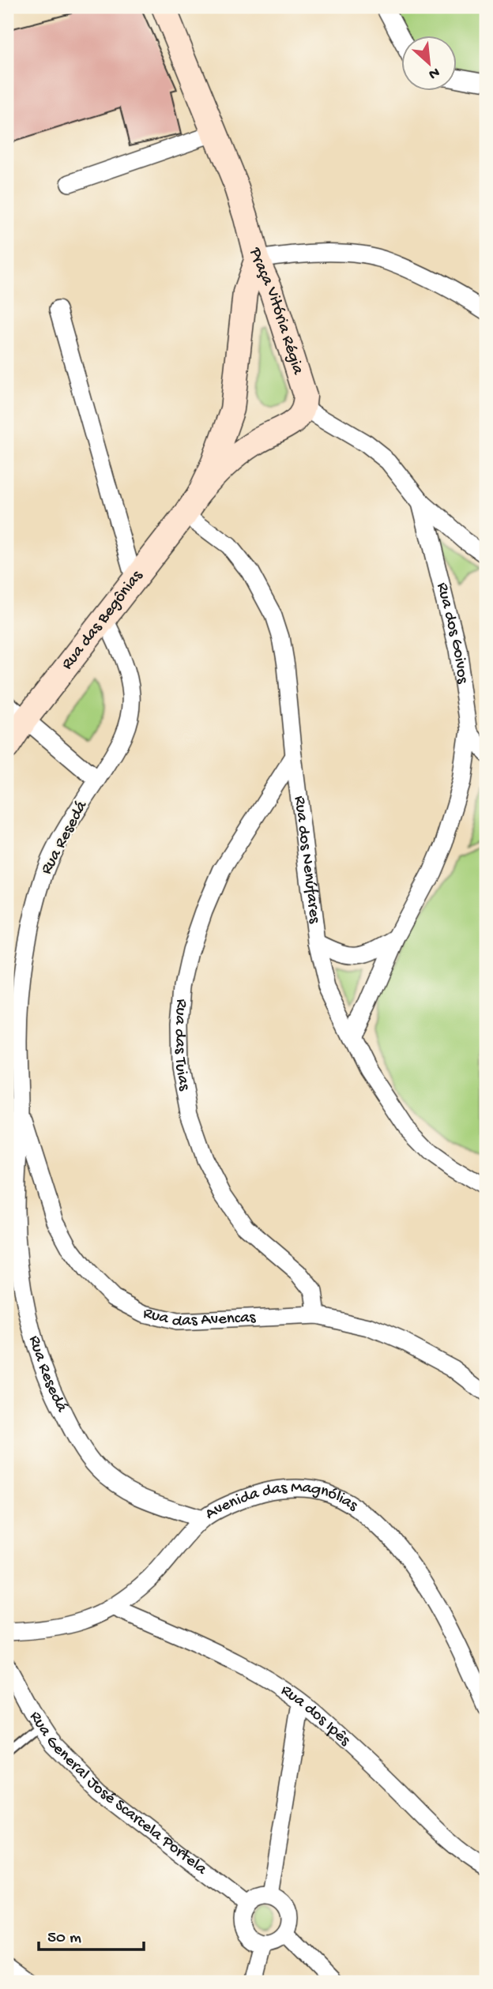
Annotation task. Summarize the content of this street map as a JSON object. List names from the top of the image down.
{
  "streets": {
    "main road": ["Praça Vitória Régia", "Rua das Begônias"],
    "street": [
      "Rua dos Goivos",
      "Rua Resedá",
      "Rua dos Nenúfares",
      "Rua das Tuias",
      "Rua das Avencas",
      "Avenida das Magnólias",
      "Rua dos Ipês",
      "Rua General José Scarcela Portela"
    ]
  },
  "crossings": [
    ["Praça Vitória Régia", "Rua das Begônias"],
    ["Praça Vitória Régia", "Rua dos Goivos"],
    ["Rua das Begônias", "Rua Resedá"],
    ["Rua das Begônias", "Rua dos Nenúfares"],
    ["Rua dos Goivos", "Rua dos Nenúfares"],
    ["Rua Resedá", "Rua das Avencas"],
    ["Rua Resedá", "Avenida das Magnólias"],
    ["Rua dos Nenúfares", "Rua das Tuias"],
    ["Rua das Tuias", "Rua das Avencas"],
    ["Avenida das Magnólias", "Rua dos Ipês"]
  ],
  "scale_bar": "50 m",
  "north": "bottom right"
}
